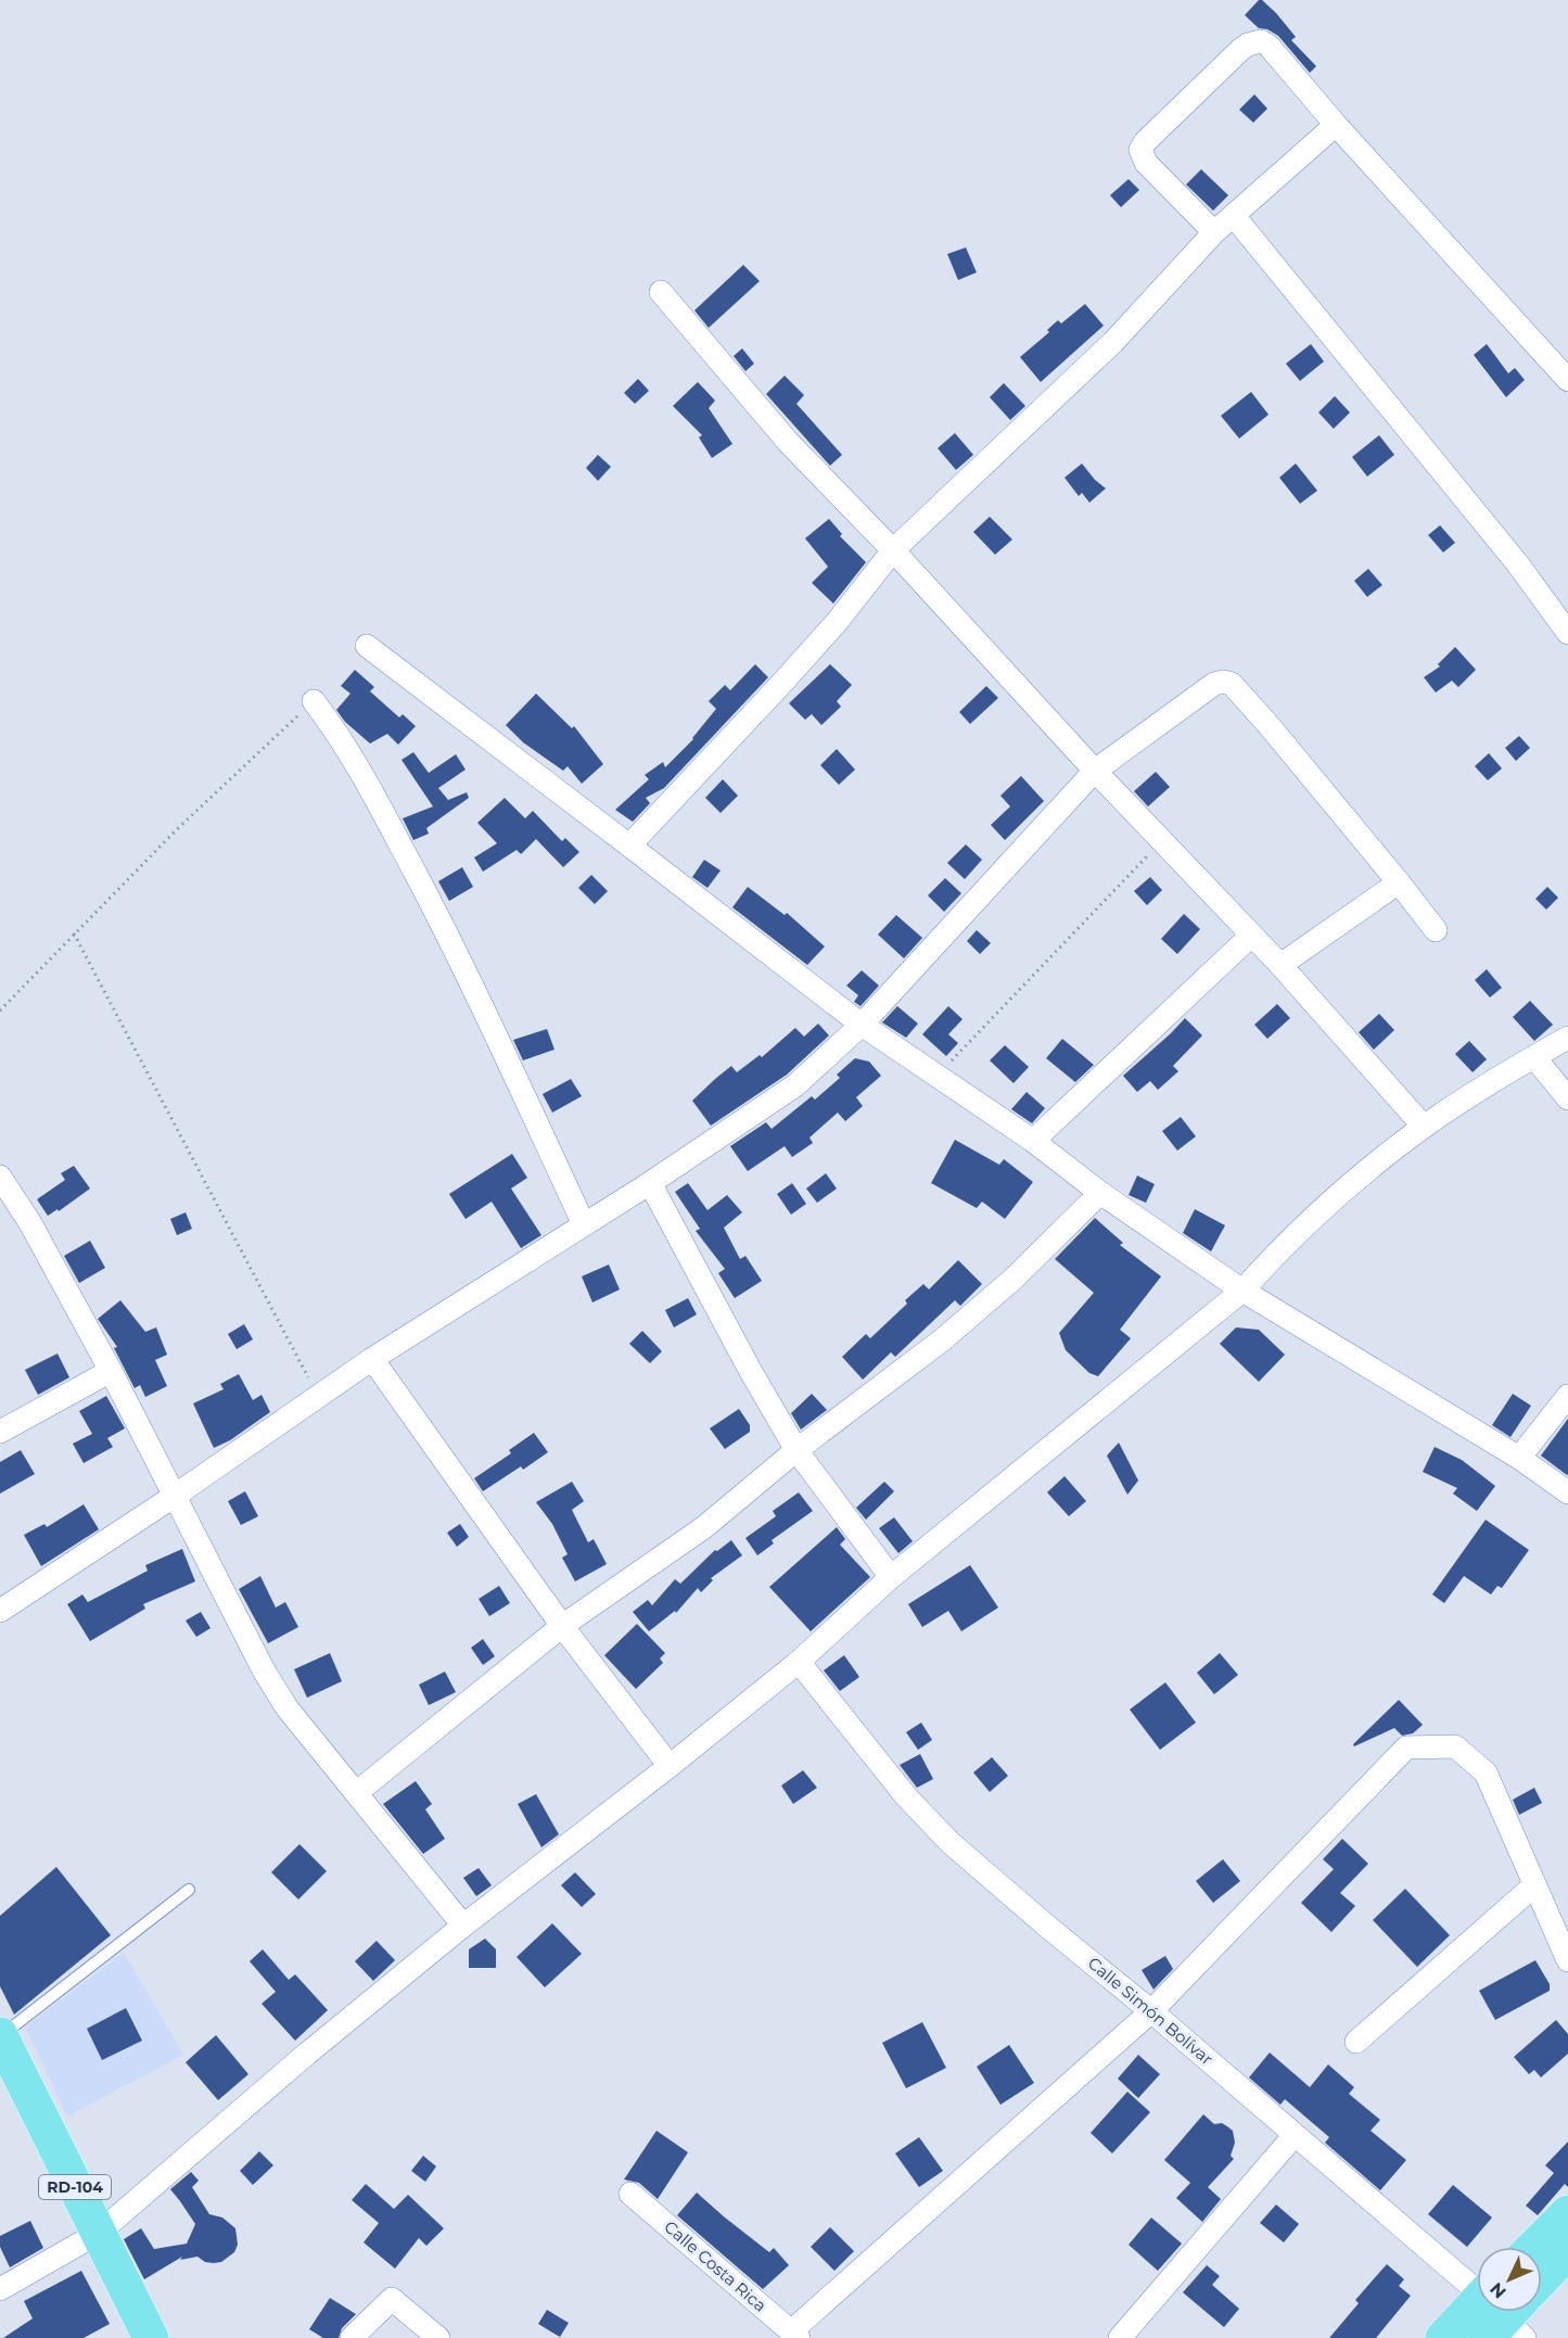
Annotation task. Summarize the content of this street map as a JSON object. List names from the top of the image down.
{
  "streets": {
    "main road": ["RD-104"],
    "street": ["Calle Simón Bolívar", "Calle Costa Rica"]
  },
  "north": "bottom left"
}
